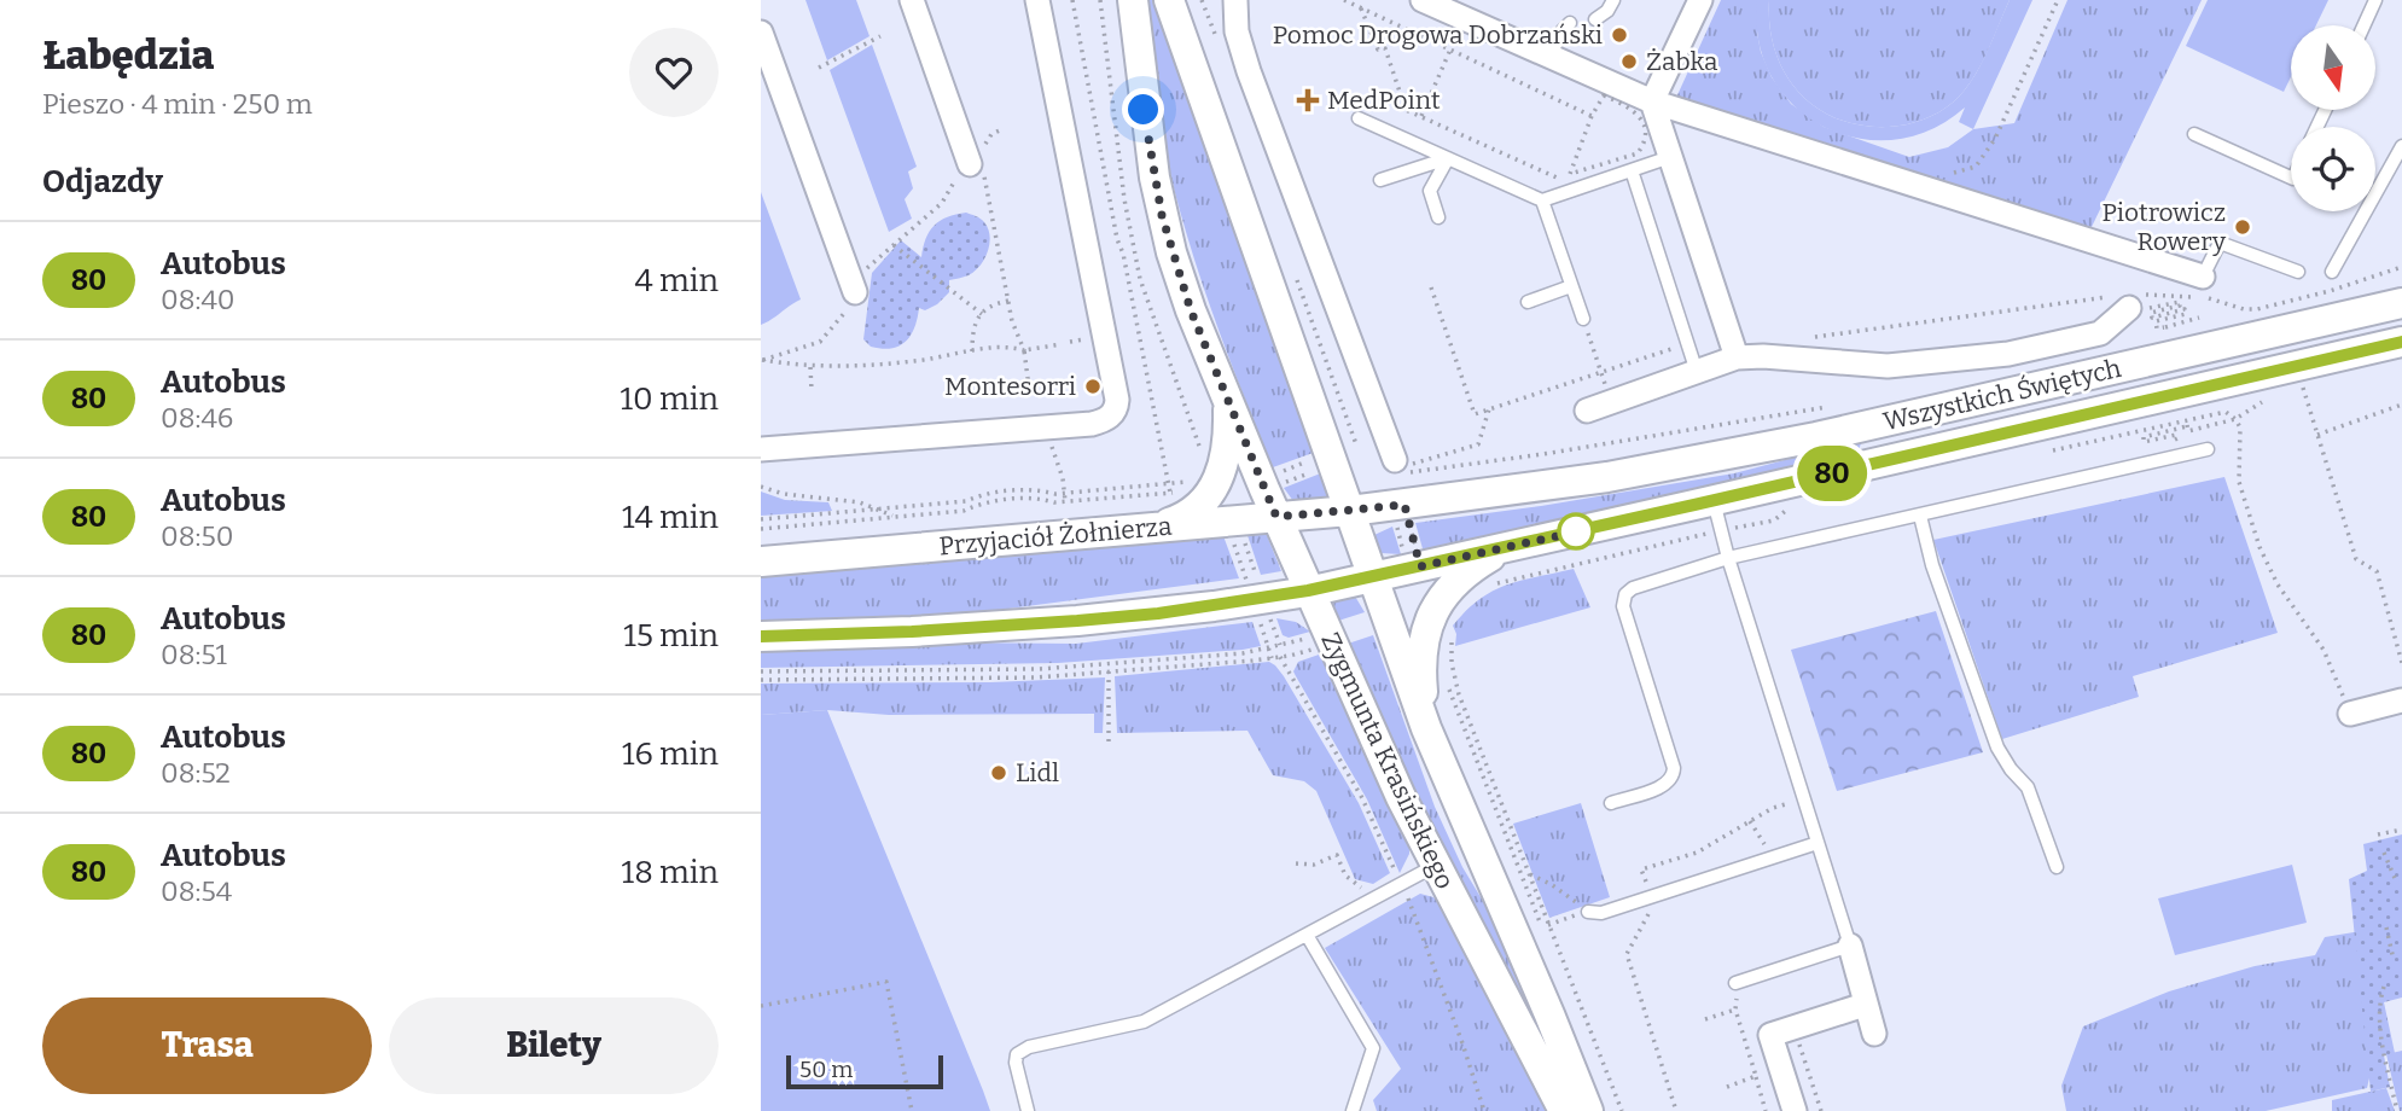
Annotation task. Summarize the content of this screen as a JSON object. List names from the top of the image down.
{
  "streets": {
    "street": ["Wszystkich Świętych", "Przyjaciół Żołnierza", "Zygmunta Krasińskiego"]
  },
  "crossings": [
    ["Wszystkich Świętych", "Przyjaciół Żołnierza"],
    ["Wszystkich Świętych", "Zygmunta Krasińskiego"],
    ["Przyjaciół Żołnierza", "Zygmunta Krasińskiego"]
  ],
  "places": {
    "other": [
      "Pomoc Drogowa Dobrzański",
      "Żabka",
      "Piotrowicz Rowery",
      "Montesorri",
      "Lidl"
    ],
    "health": ["MedPoint"]
  },
  "lines": ["bus line 80"],
  "scale_bar": "50 m",
  "north": "bottom",
  "page": {
    "heading": [
      ["Łabędzia", "Pieszo · 4 min · 250 m"],
      "Odjazdy"
    ],
    "on_map": "80",
    "list": [
      {
        "mark": "80",
        "name": "Autobus",
        "note": "08:40",
        "value": "4 min"
      },
      {
        "mark": "80",
        "name": "Autobus",
        "note": "08:46",
        "value": "10 min"
      },
      {
        "mark": "80",
        "name": "Autobus",
        "note": "08:50",
        "value": "14 min"
      },
      {
        "mark": "80",
        "name": "Autobus",
        "note": "08:51",
        "value": "15 min"
      },
      {
        "mark": "80",
        "name": "Autobus",
        "note": "08:52",
        "value": "16 min"
      },
      {
        "mark": "80",
        "name": "Autobus",
        "note": "08:54",
        "value": "18 min"
      }
    ],
    "buttons": ["Trasa", "Bilety"],
    "scale": "50 m"
  }
}
